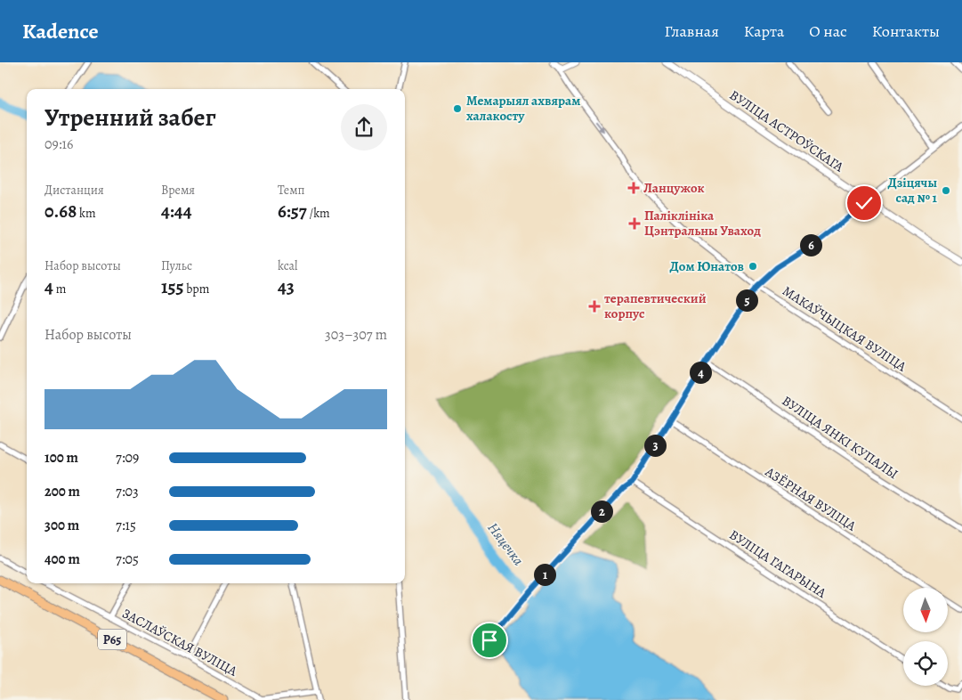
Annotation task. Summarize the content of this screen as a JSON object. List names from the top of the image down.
{
  "streets": {
    "main road": ["Р65"],
    "street": [
      "ВУЛІЦА АСТРОЎСКАГА",
      "МАКАЎЧЫЦКАЯ ВУЛІЦА",
      "ВУЛІЦА ЯНКІ КУПАЛЫ",
      "АЗЁРНАЯ ВУЛІЦА",
      "ВУЛІЦА ГАГАРЫНА",
      "ЗАСЛАЎСКАЯ ВУЛІЦА"
    ]
  },
  "one_way": ["МАКАЎЧЫЦКАЯ ВУЛІЦА"],
  "water": ["Няцечка"],
  "places": {
    "other": ["Мемарыял ахвярам халакосту", "Дзіцячы сад № 1", "Дом Юнатов"],
    "health": ["Ланцужок", "Паліклініка Цэнтральны Уваход", "терапевтический корпус"]
  },
  "north": "bottom",
  "page": {
    "header": "Kadence",
    "nav": [
      "Главная",
      "Карта",
      "О нас",
      "Контакты"
    ],
    "heading": ["Утренний забег", "09:16"],
    "stats": [
      ["Дистанция", "0.68 km"],
      ["Время", "4:44"],
      ["Темп", "6:57 /km"],
      ["Набор высоты", "4 m"],
      ["Пульс", "155 bpm"],
      ["kcal", "43"]
    ],
    "pins": [
      "6",
      "5",
      "4",
      "3",
      "2",
      "1"
    ],
    "chart": ["Набор высоты", "303–307 m"],
    "list": [
      {
        "name": "100 m",
        "note": "7:09"
      },
      {
        "name": "200 m",
        "note": "7:03"
      },
      {
        "name": "300 m",
        "note": "7:15"
      },
      {
        "name": "400 m",
        "note": "7:05"
      }
    ]
  }
}
